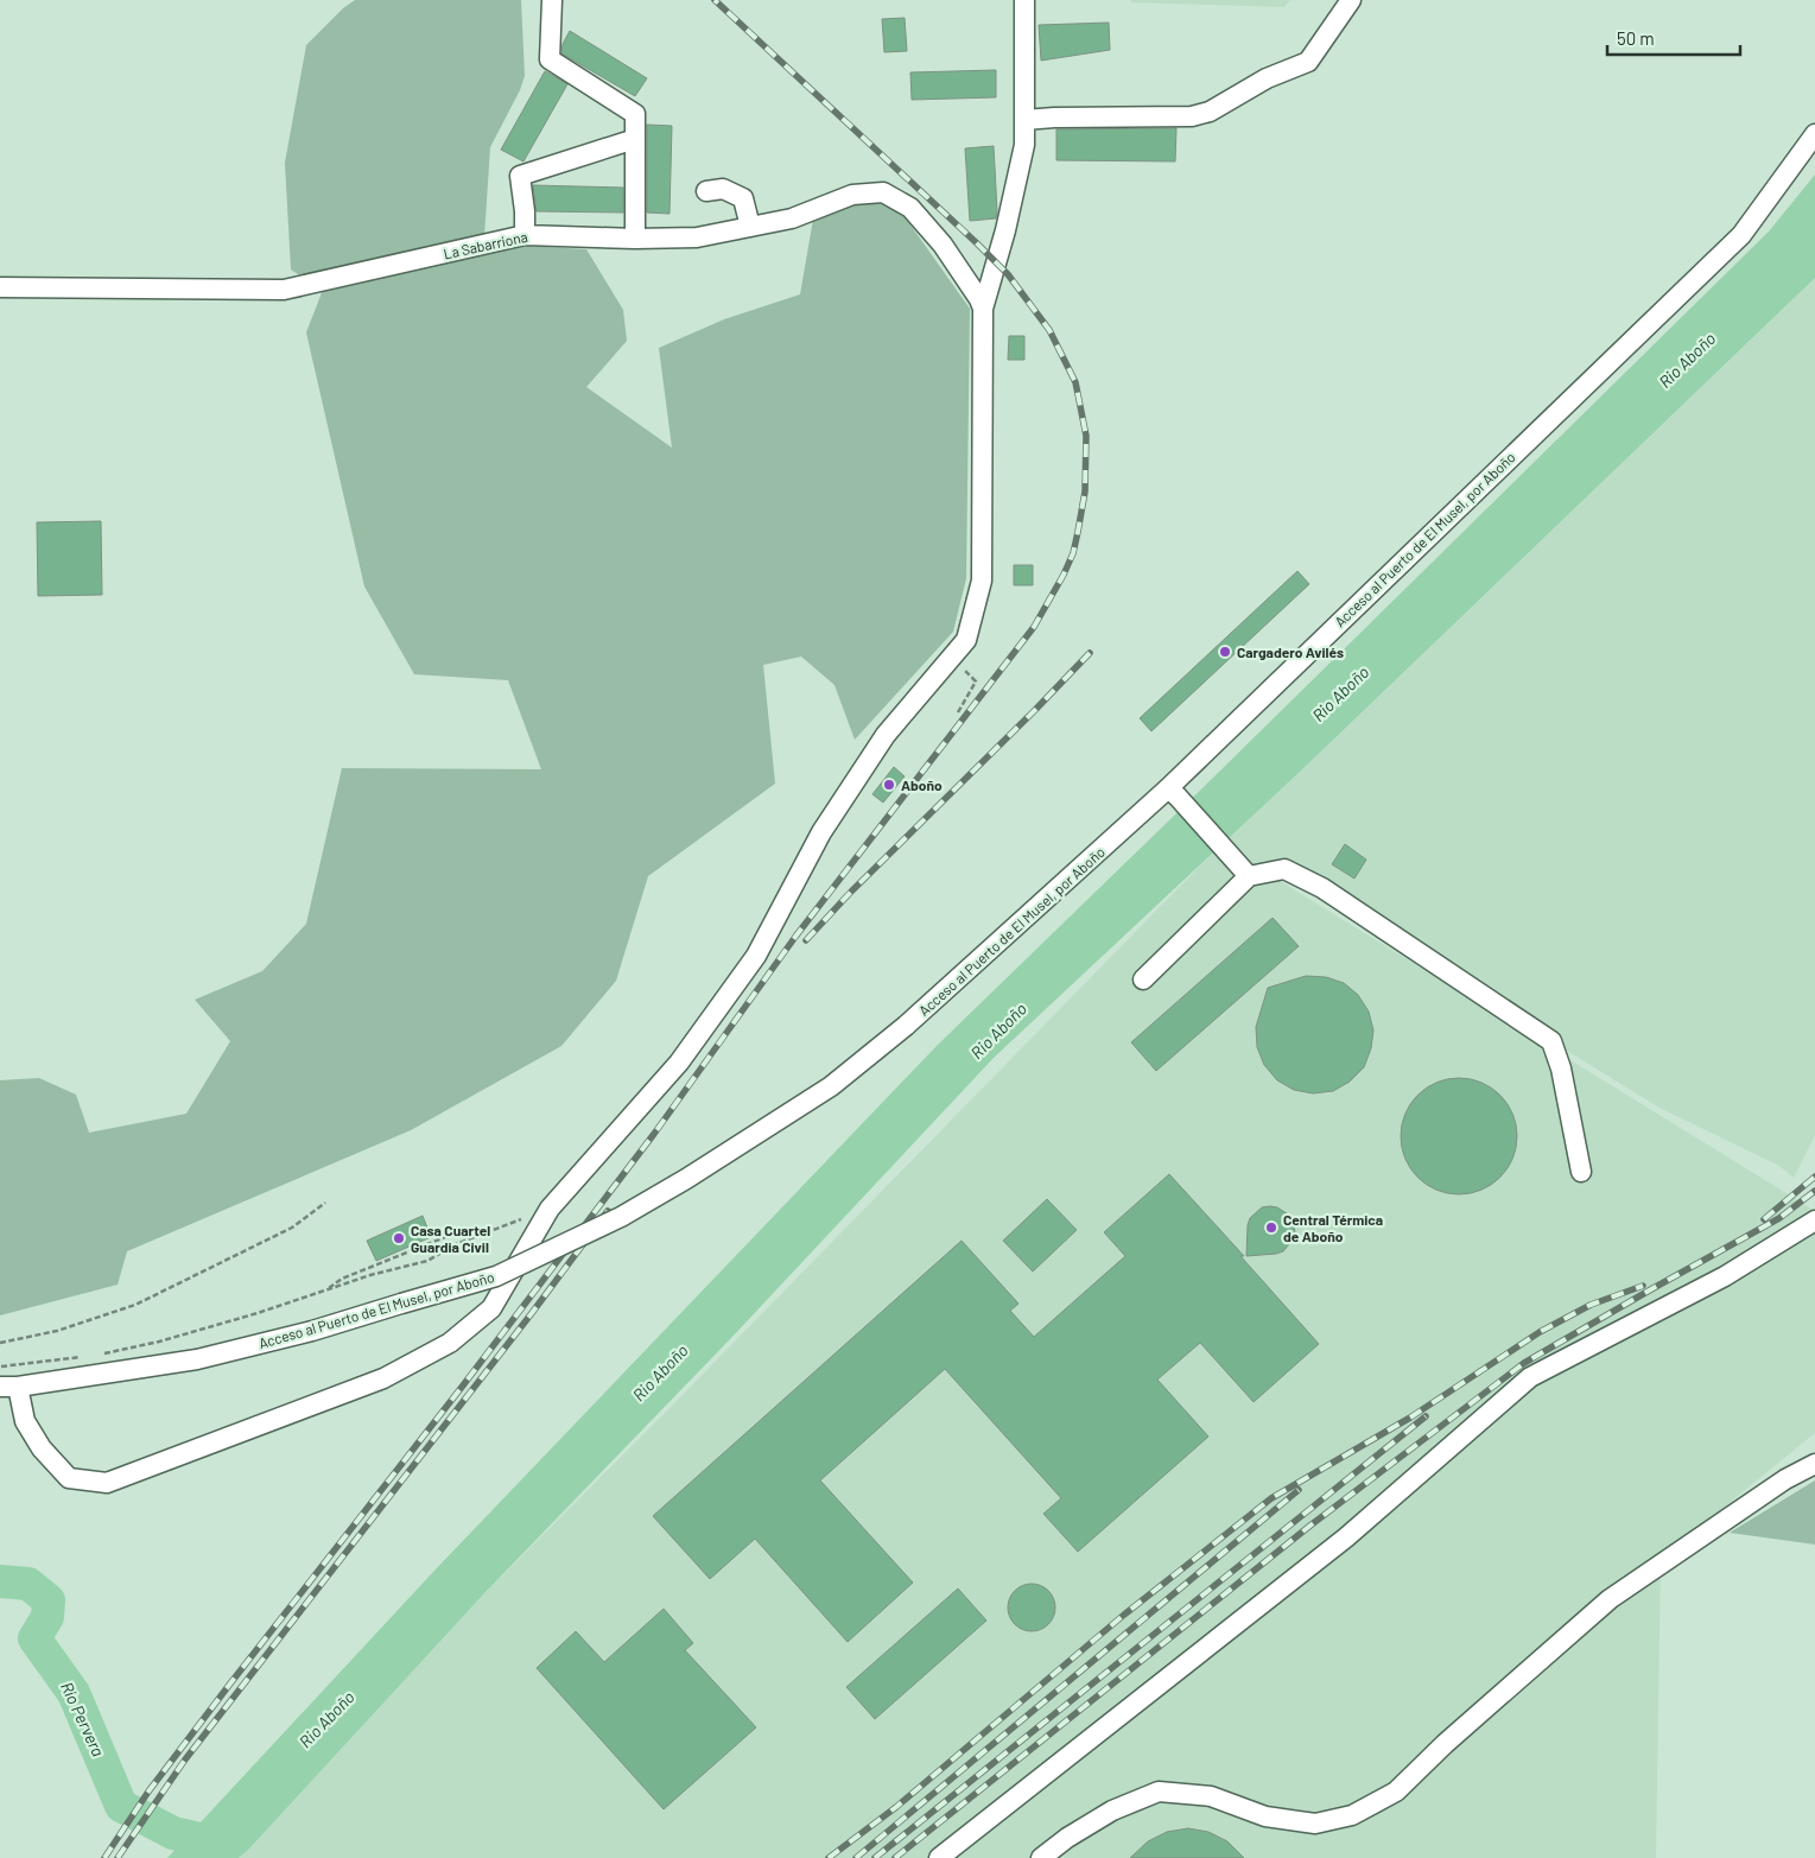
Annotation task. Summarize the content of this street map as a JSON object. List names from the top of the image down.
{
  "streets": {
    "street": ["La Sabarriona", "Acceso al Puerto de El Musel, por Aboño"]
  },
  "water": ["Rio Aboño", "Río Pervera"],
  "places": [
    "Cargadero Avilés",
    "Aboño",
    "Central Térmica de Aboño",
    "Casa Cuartel Guardia Civil"
  ],
  "scale_bar": "50 m"
}
